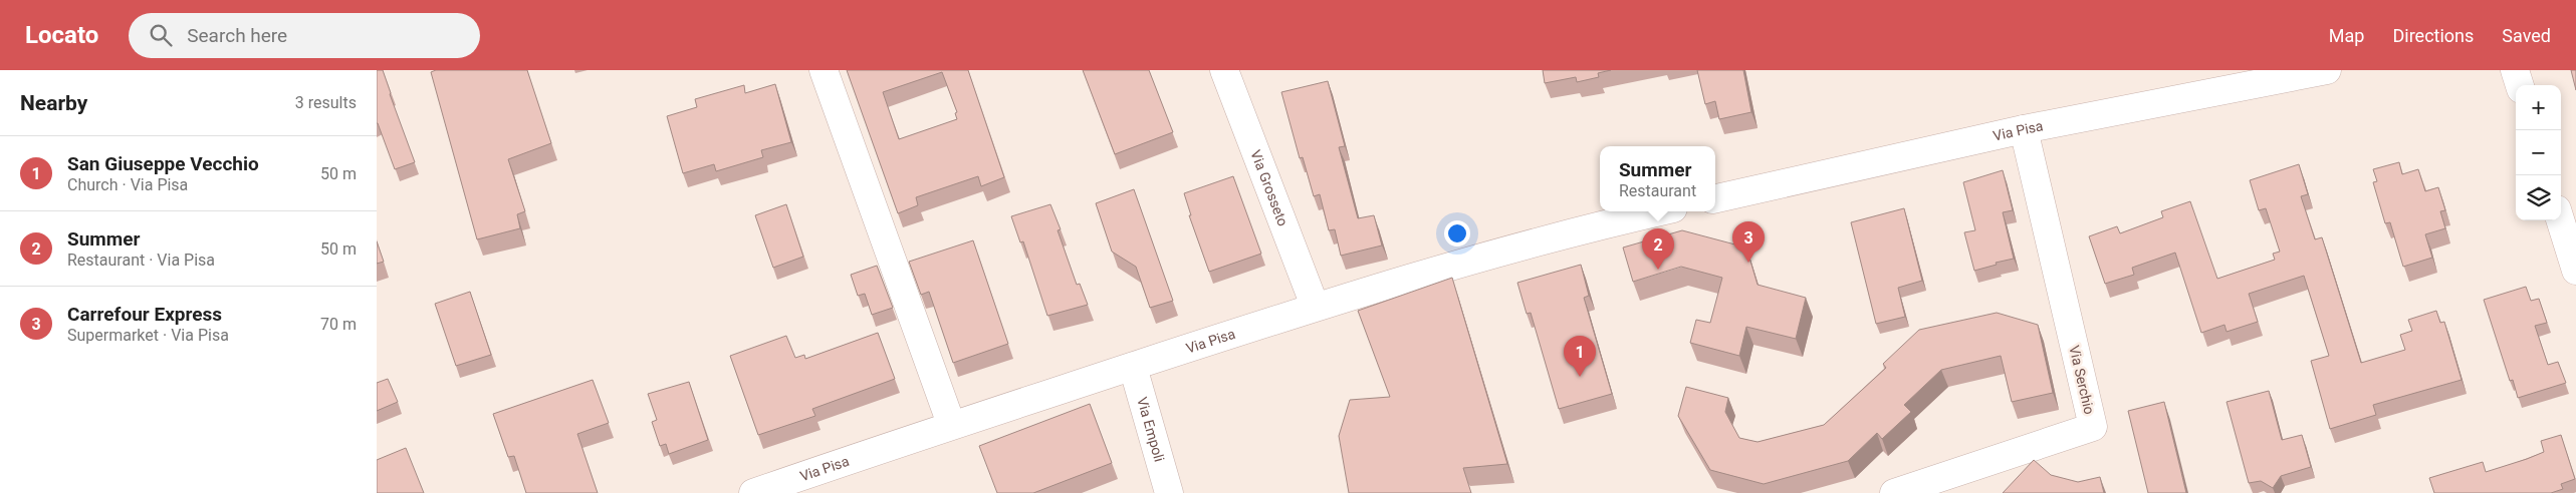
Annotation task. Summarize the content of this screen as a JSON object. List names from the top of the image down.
{
  "streets": {
    "street": [
      "Via Pisa",
      "Via Grosseto",
      "Via Serchio",
      "Via Empoli"
    ]
  },
  "crossings": [
    ["Via Pisa", "Via Grosseto"],
    ["Via Pisa", "Via Serchio"],
    ["Via Pisa", "Via Empoli"]
  ],
  "page": {
    "header": "Locato",
    "search": "Search here",
    "nav": ["Map", "Directions", "Saved"],
    "heading": ["Nearby", "3 results"],
    "map_buttons": ["+", "−"],
    "list": [
      {
        "mark": "1",
        "name": "San Giuseppe Vecchio",
        "note": "Church · Via Pisa",
        "value": "50 m"
      },
      {
        "mark": "2",
        "name": "Summer",
        "note": "Restaurant · Via Pisa",
        "value": "50 m"
      },
      {
        "mark": "3",
        "name": "Carrefour Express",
        "note": "Supermarket · Via Pisa",
        "value": "70 m"
      }
    ],
    "popup": ["Summer", "Restaurant"],
    "pins": ["3", "2", "1"]
  }
}
